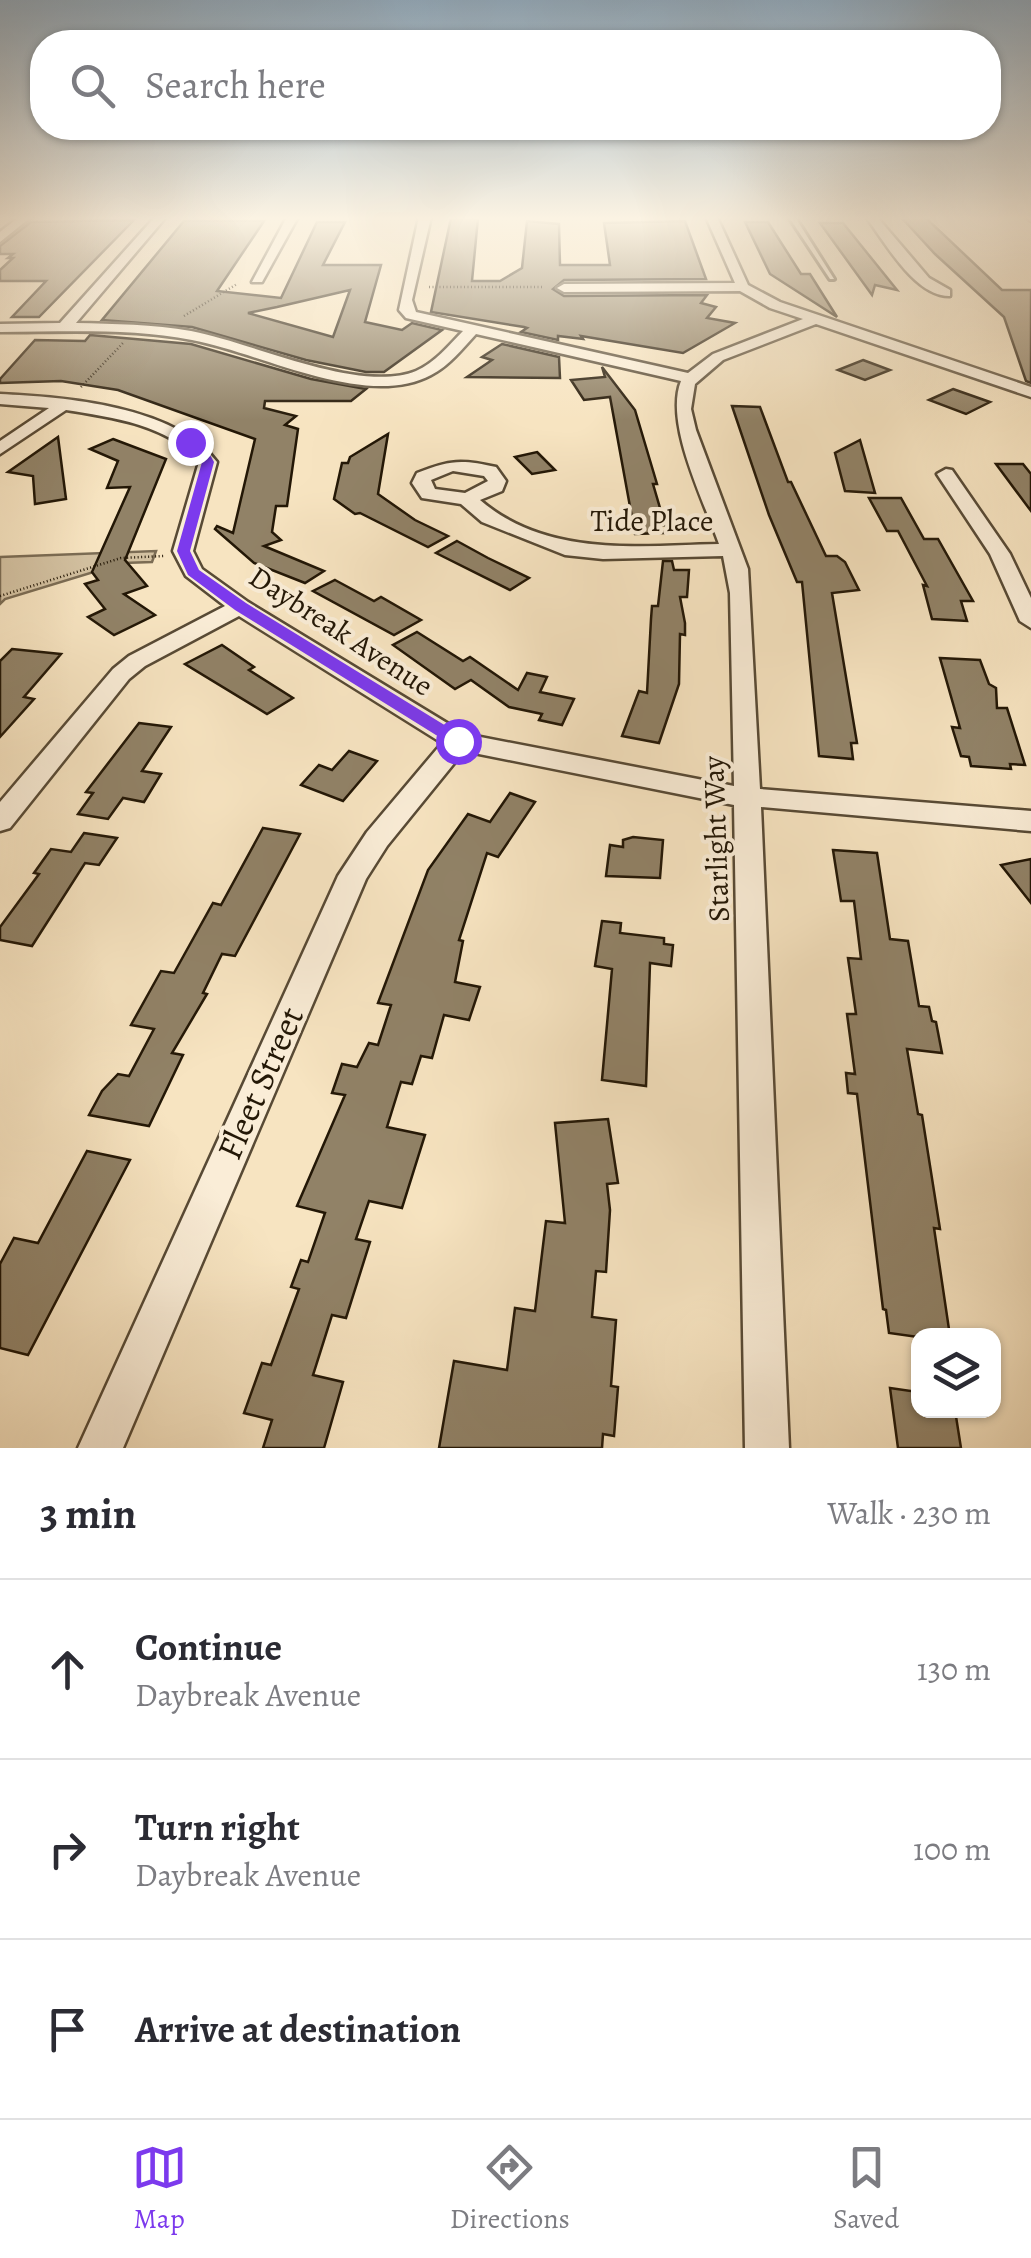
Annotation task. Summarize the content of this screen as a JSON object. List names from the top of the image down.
{
  "streets": {
    "street": [
      "Tide Place",
      "Daybreak Avenue",
      "Starlight Way",
      "Fleet Street"
    ]
  },
  "crossings": [
    ["Tide Place", "Starlight Way"],
    ["Daybreak Avenue", "Starlight Way"],
    ["Daybreak Avenue", "Fleet Street"]
  ],
  "page": {
    "search": "Search here",
    "heading": ["3 min", "Walk · 230 m"],
    "list": [
      ["Continue", "Daybreak Avenue", "130 m"],
      ["Turn right", "Daybreak Avenue", "100 m"],
      "Arrive at destination"
    ],
    "nav": ["Map", "Directions", "Saved"]
  }
}
